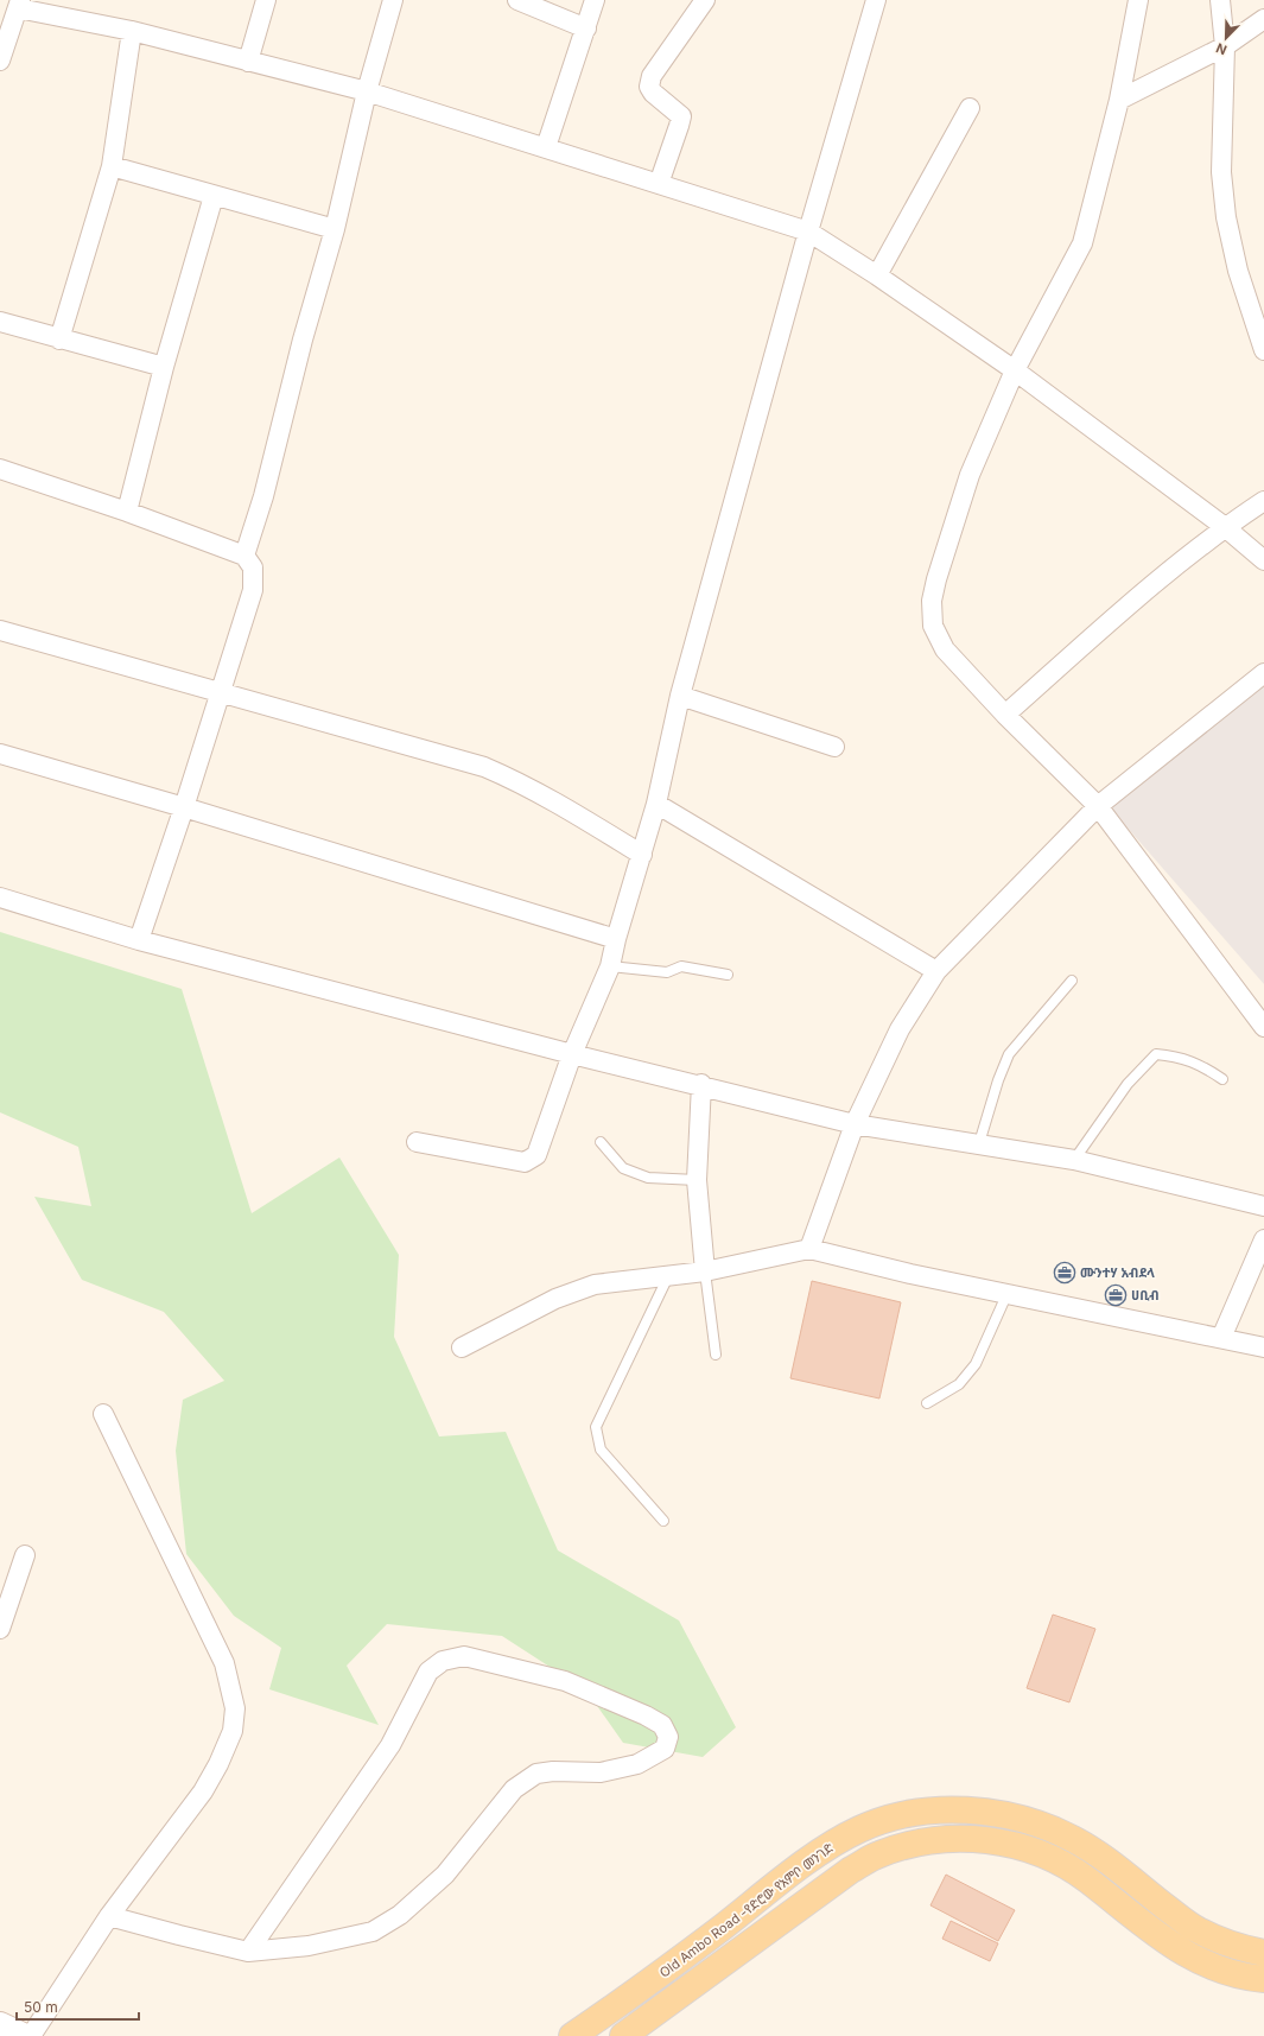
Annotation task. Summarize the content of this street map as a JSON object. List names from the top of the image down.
{
  "streets": {
    "main road": ["Old Ambo Road -የድሮው የአምቦ መንገድ"]
  },
  "places": {
    "office": ["ሙንተሃ አብደላ", "ሀቢብ"]
  },
  "scale_bar": "50 m",
  "north": "bottom left"
}
